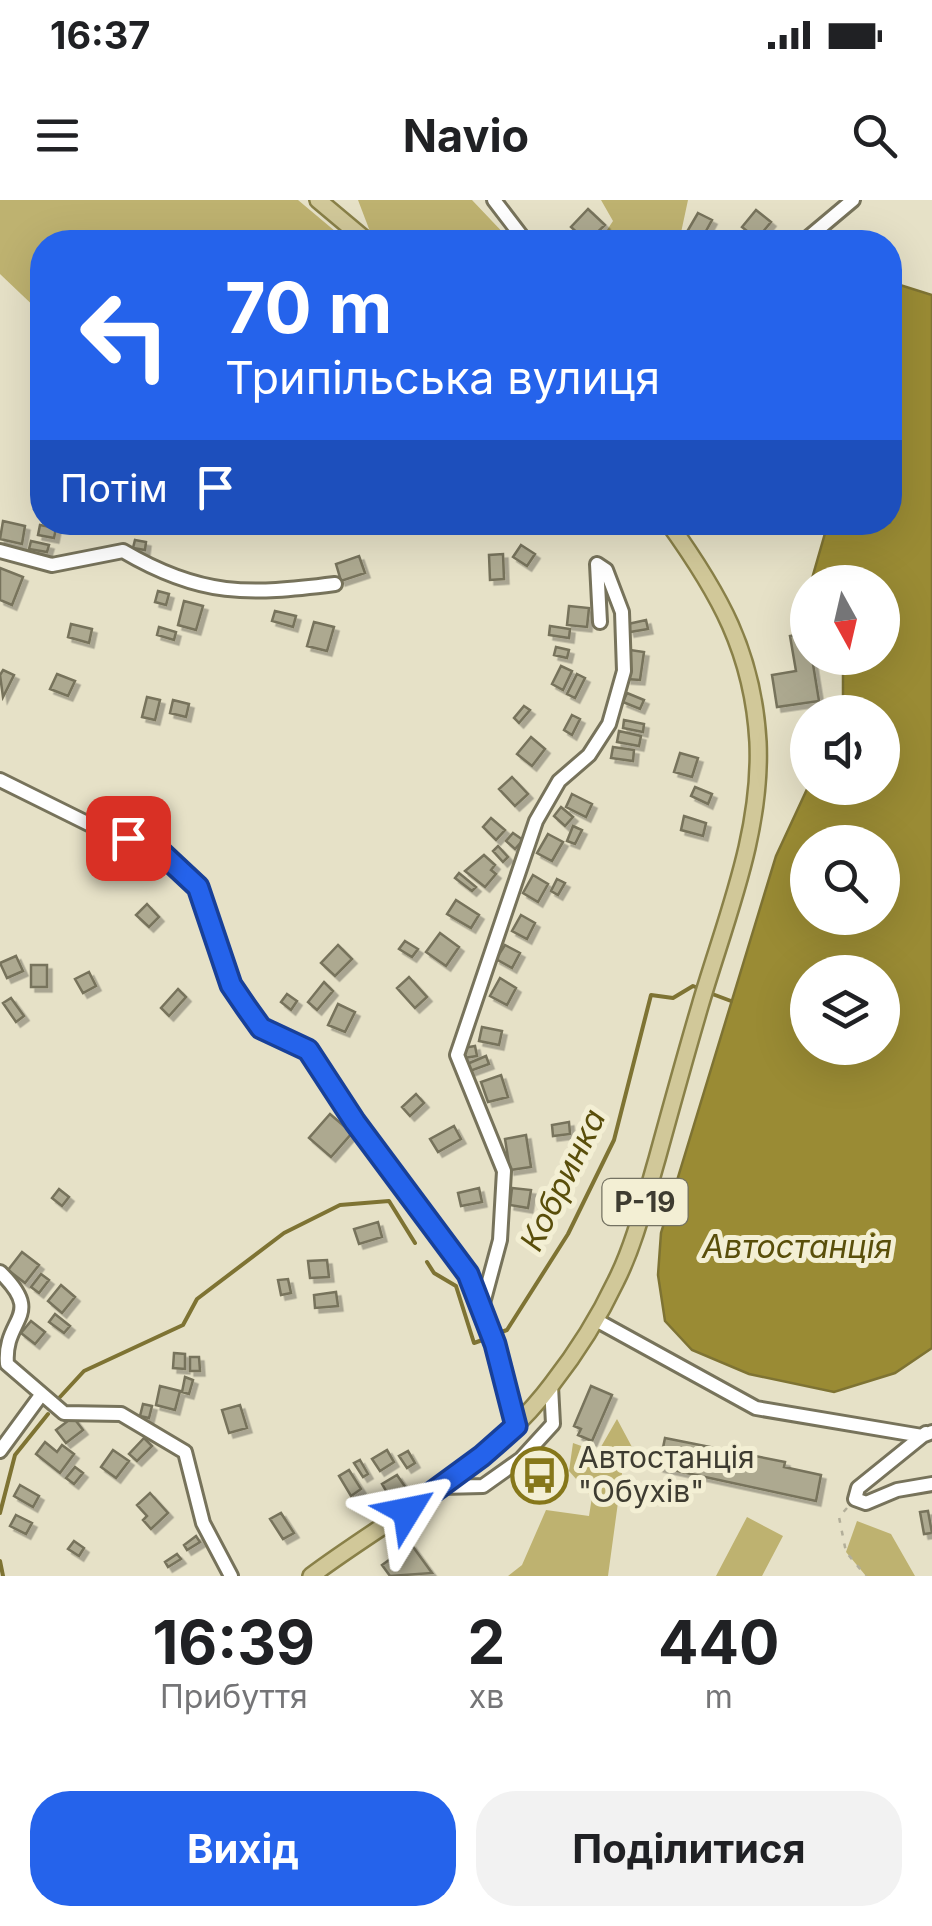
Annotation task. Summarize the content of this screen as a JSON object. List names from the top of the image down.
{
  "streets": {
    "main road": ["Р-19"]
  },
  "water": ["Кобринка", "Автостанція"],
  "places": {
    "bus stop": ["Автостанція \"Обухів\""]
  },
  "north": "bottom",
  "page": {
    "status": "16:37",
    "header": "Navio",
    "turn": ["70 m", "Трипільська вулиця"],
    "then": "Потім",
    "eta": [
      "16:39",
      "Прибуття",
      "2",
      "хв",
      "440",
      "m"
    ],
    "buttons": ["Вихід", "Поділитися"]
  }
}
